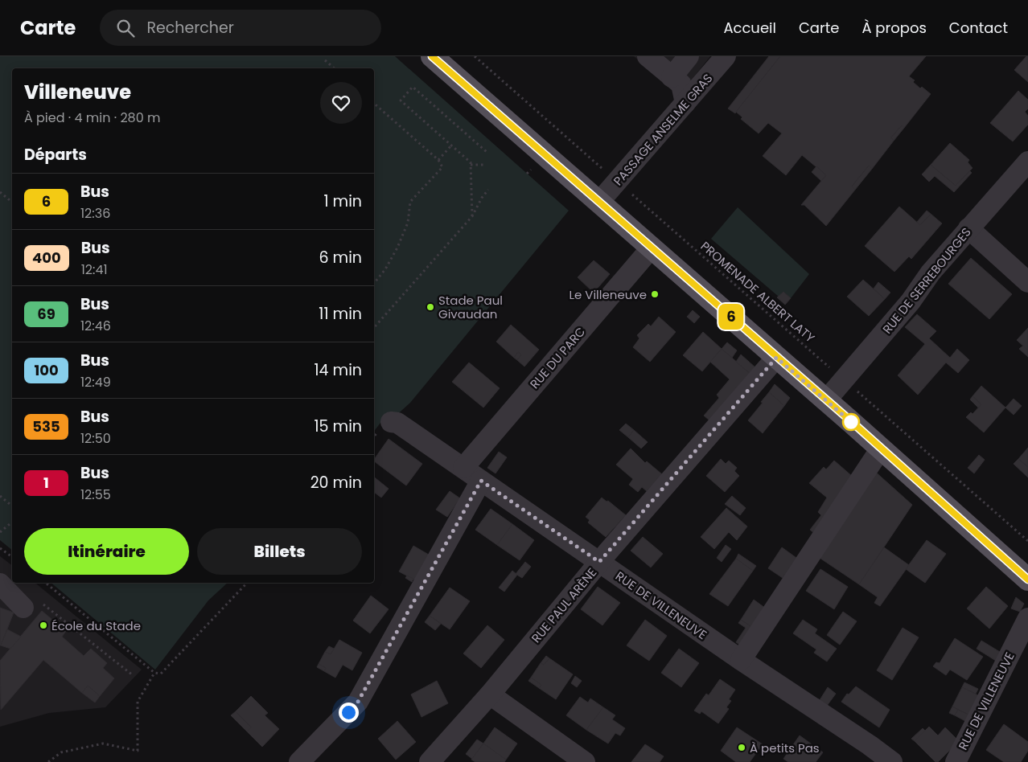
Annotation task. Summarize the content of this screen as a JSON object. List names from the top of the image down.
{
  "streets": {
    "street": [
      "PASSAGE ANSELME GRAS",
      "RUE DE SERREBOURGES",
      "RUE DU PARC",
      "RUE PAUL ARÈNE",
      "RUE DE VILLENEUVE"
    ],
    "path": ["PROMENADE ALBERT LATY"]
  },
  "crossings": [
    ["PASSAGE ANSELME GRAS", "PROMENADE ALBERT LATY"],
    ["RUE DE SERREBOURGES", "PROMENADE ALBERT LATY"],
    ["RUE DU PARC", "RUE DE VILLENEUVE"],
    ["RUE PAUL ARÈNE", "RUE DE VILLENEUVE"]
  ],
  "places": [
    "Le Villeneuve",
    "Stade Paul Givaudan",
    "École du Stade",
    "À petits Pas"
  ],
  "lines": ["bus line 6"],
  "page": {
    "header": "Carte",
    "search": "Rechercher",
    "nav": [
      "Accueil",
      "Carte",
      "À propos",
      "Contact"
    ],
    "on_map": "6",
    "heading": [
      ["Villeneuve", "À pied · 4 min · 280 m"],
      "Départs"
    ],
    "list": [
      {
        "mark": "6",
        "name": "Bus",
        "note": "12:36",
        "value": "1 min"
      },
      {
        "mark": "400",
        "name": "Bus",
        "note": "12:41",
        "value": "6 min"
      },
      {
        "mark": "69",
        "name": "Bus",
        "note": "12:46",
        "value": "11 min"
      },
      {
        "mark": "100",
        "name": "Bus",
        "note": "12:49",
        "value": "14 min"
      },
      {
        "mark": "535",
        "name": "Bus",
        "note": "12:50",
        "value": "15 min"
      },
      {
        "mark": "1",
        "name": "Bus",
        "note": "12:55",
        "value": "20 min"
      }
    ],
    "buttons": ["Itinéraire", "Billets"]
  }
}
